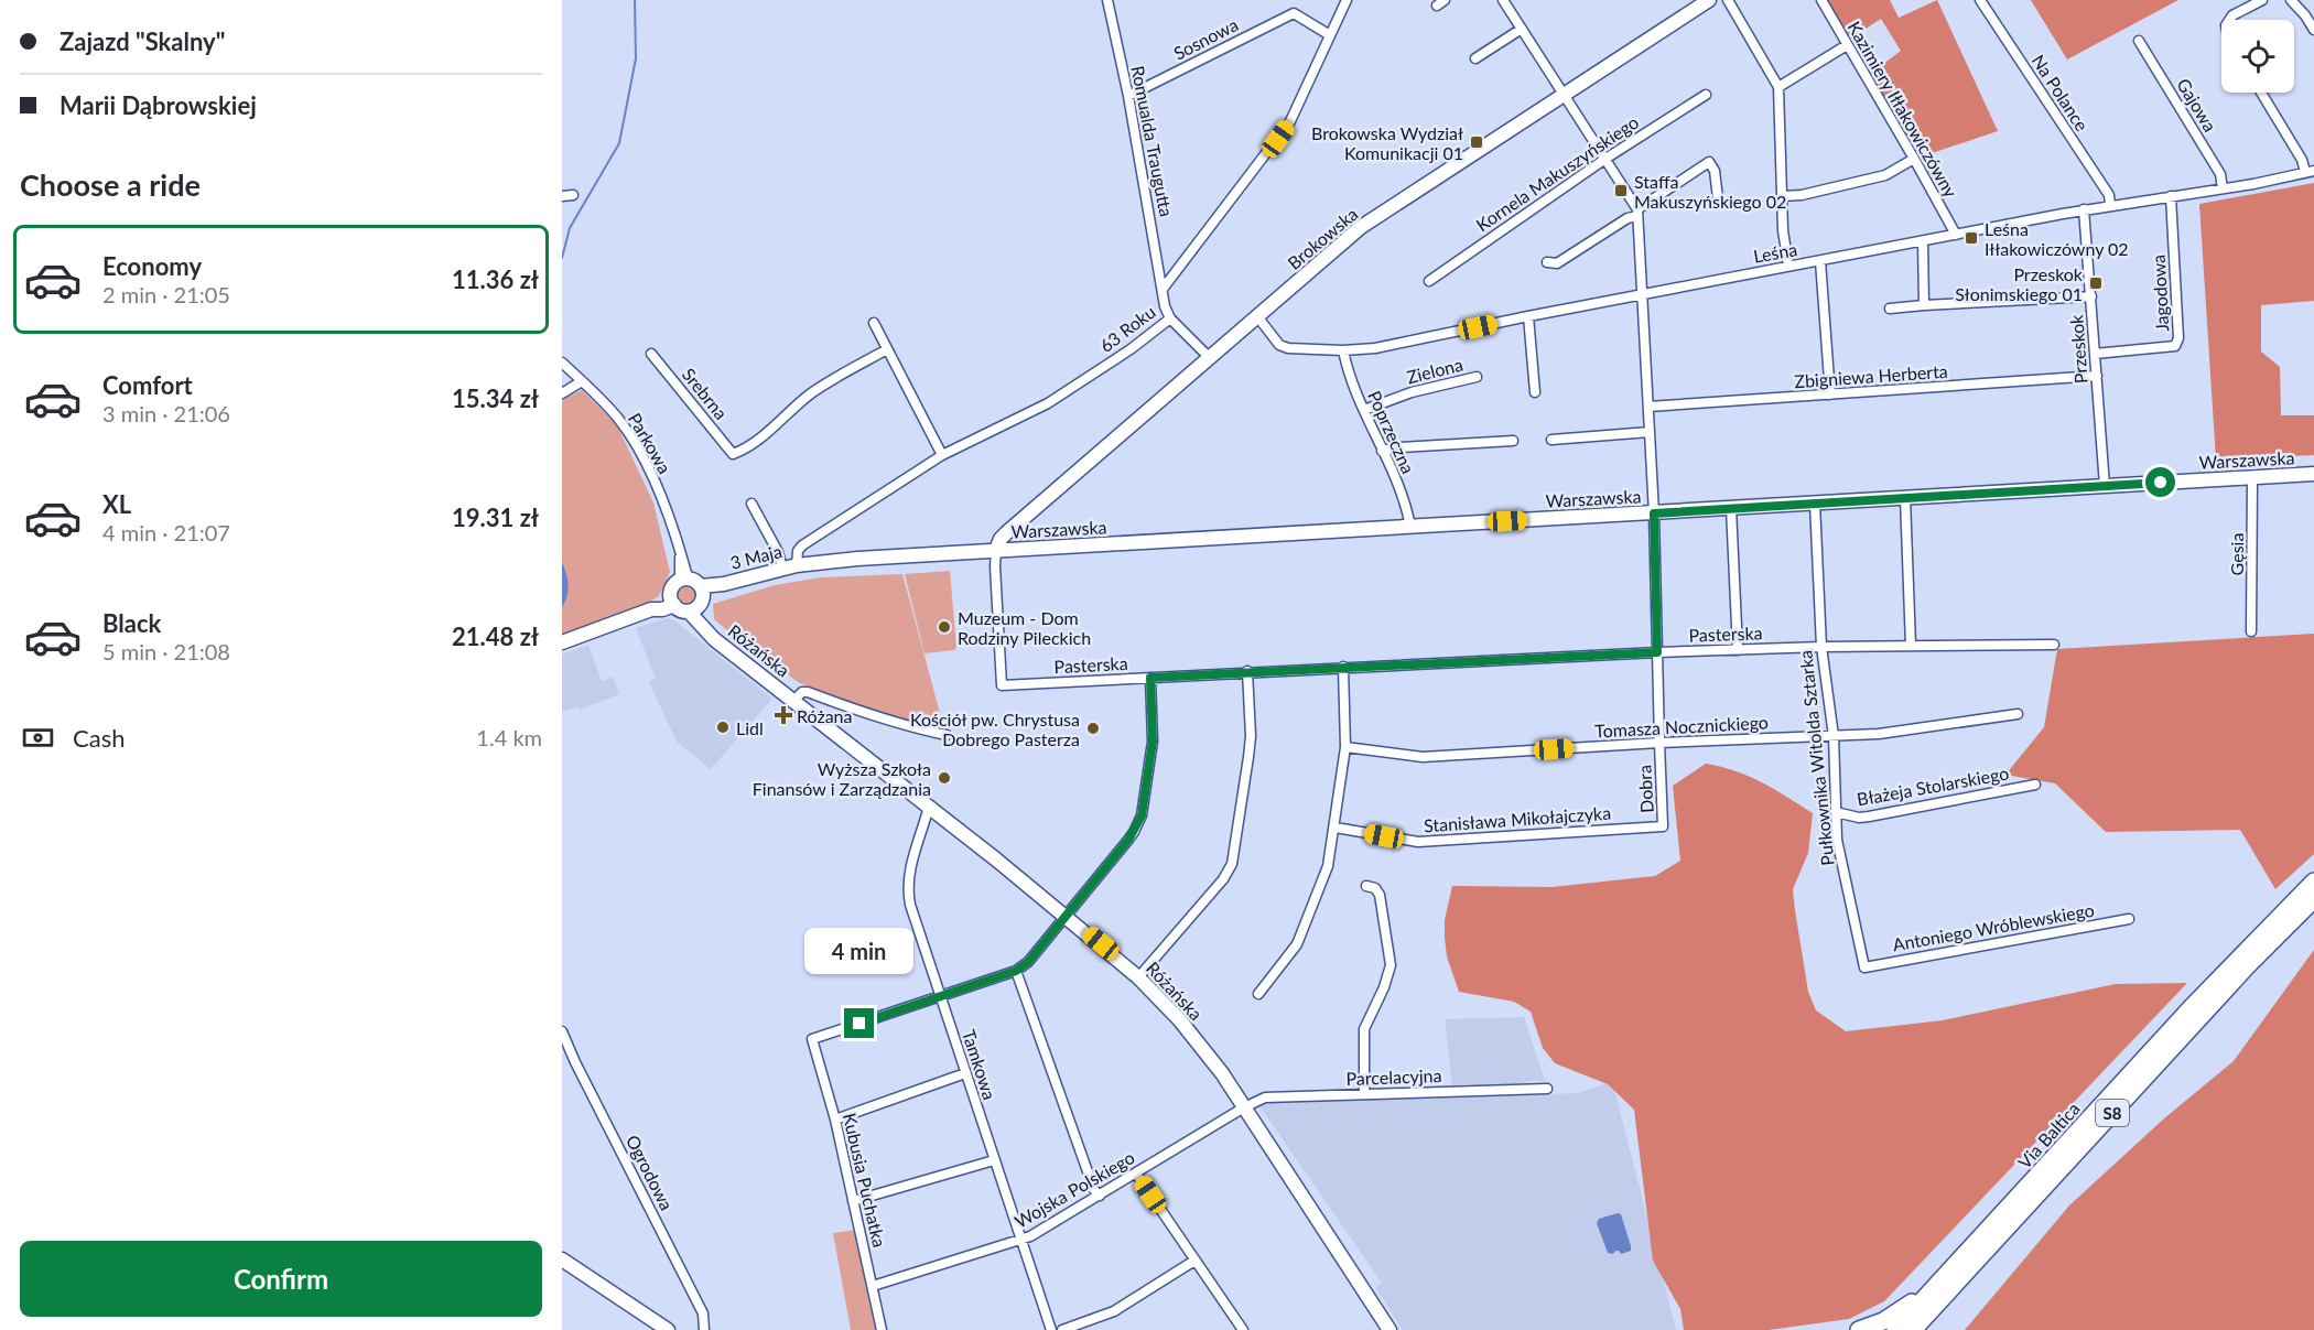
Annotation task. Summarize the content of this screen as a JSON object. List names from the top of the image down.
{
  "streets": {
    "highway": ["S8", "Via Baltica"],
    "street": [
      "Sosnowa",
      "Na Polance",
      "Gajowa",
      "Kazimiery Iłłakowiczówny",
      "Romualda Traugutta",
      "Kornela Makuszyńskiego",
      "Brokowska",
      "Leśna",
      "Jagodowa",
      "63 Roku",
      "Przeskok",
      "Zielona",
      "Zbigniewa Herberta",
      "Srebrna",
      "Poprzeczna",
      "Parkowa",
      "Warszawska",
      "Gęsia",
      "3 Maja",
      "Pasterska",
      "Różańska",
      "Tomasza Nocznickiego",
      "Pułkownika Witolda Sztarka",
      "Błażeja Stolarskiego",
      "Dobra",
      "Stanisława Mikołajczyka",
      "Antoniego Wróblewskiego",
      "Tamkowa",
      "Parcelacyjna",
      "Ogrodowa",
      "Kubusia Puchatka",
      "Wojska Polskiego"
    ]
  },
  "crossings": [
    ["Sosnowa", "Romualda Traugutta"],
    ["Sosnowa", "63 Roku"],
    ["Na Polance", "Leśna"],
    ["Gajowa", "Leśna"],
    ["Kazimiery Iłłakowiczówny", "Leśna"],
    ["Romualda Traugutta", "63 Roku"],
    ["Brokowska", "Leśna"],
    ["Brokowska", "Warszawska"],
    ["Brokowska", "Pasterska"],
    ["Leśna", "Jagodowa"],
    ["Leśna", "Przeskok"],
    ["Leśna", "Poprzeczna"],
    ["Leśna", "Dobra"],
    ["Jagodowa", "Przeskok"],
    ["63 Roku", "Warszawska"],
    ["63 Roku", "3 Maja"],
    ["Przeskok", "Zbigniewa Herberta"],
    ["Przeskok", "Warszawska"],
    ["Zielona", "Poprzeczna"],
    ["Zbigniewa Herberta", "Dobra"],
    ["Poprzeczna", "Warszawska"],
    ["Parkowa", "3 Maja"],
    ["Parkowa", "Różańska"],
    ["Warszawska", "Gęsia"],
    ["Warszawska", "3 Maja"],
    ["Warszawska", "Pasterska"],
    ["Warszawska", "Pułkownika Witolda Sztarka"],
    ["Warszawska", "Dobra"],
    ["3 Maja", "Różańska"],
    ["Pasterska", "Pułkownika Witolda Sztarka"],
    ["Pasterska", "Dobra"],
    ["Różańska", "Tamkowa"],
    ["Różańska", "Parcelacyjna"],
    ["Różańska", "Wojska Polskiego"],
    ["Tomasza Nocznickiego", "Pułkownika Witolda Sztarka"],
    ["Tomasza Nocznickiego", "Dobra"],
    ["Pułkownika Witolda Sztarka", "Błażeja Stolarskiego"],
    ["Pułkownika Witolda Sztarka", "Antoniego Wróblewskiego"],
    ["Dobra", "Stanisława Mikołajczyka"],
    ["Tamkowa", "Kubusia Puchatka"],
    ["Tamkowa", "Wojska Polskiego"],
    ["Parcelacyjna", "Wojska Polskiego"],
    ["Kubusia Puchatka", "Wojska Polskiego"]
  ],
  "places": {
    "transit": [
      "Brokowska Wydział Komunikacji 01",
      "Staffa Makuszyńskiego 02",
      "Leśna Iłłakowiczówny 02",
      "Przeskok Słonimskiego 01"
    ],
    "other": [
      "Muzeum - Dom Rodziny Pileckich",
      "Lidl",
      "Kościół pw. Chrystusa Dobrego Pasterza",
      "Wyższa Szkoła Finansów i Zarządzania"
    ],
    "health": ["Różana"]
  },
  "page": {
    "banner": ["Zajazd \"Skalny\"", "Marii Dąbrowskiej"],
    "heading": "Choose a ride",
    "list": [
      {
        "name": "Economy",
        "note": "2 min · 21:05",
        "value": "11.36 zł"
      },
      {
        "name": "Comfort",
        "note": "3 min · 21:06",
        "value": "15.34 zł"
      },
      {
        "name": "XL",
        "note": "4 min · 21:07",
        "value": "19.31 zł"
      },
      {
        "name": "Black",
        "note": "5 min · 21:08",
        "value": "21.48 zł"
      }
    ],
    "pay": ["Cash", "1.4 km"],
    "bubble": "4 min",
    "buttons": "Confirm"
  }
}
